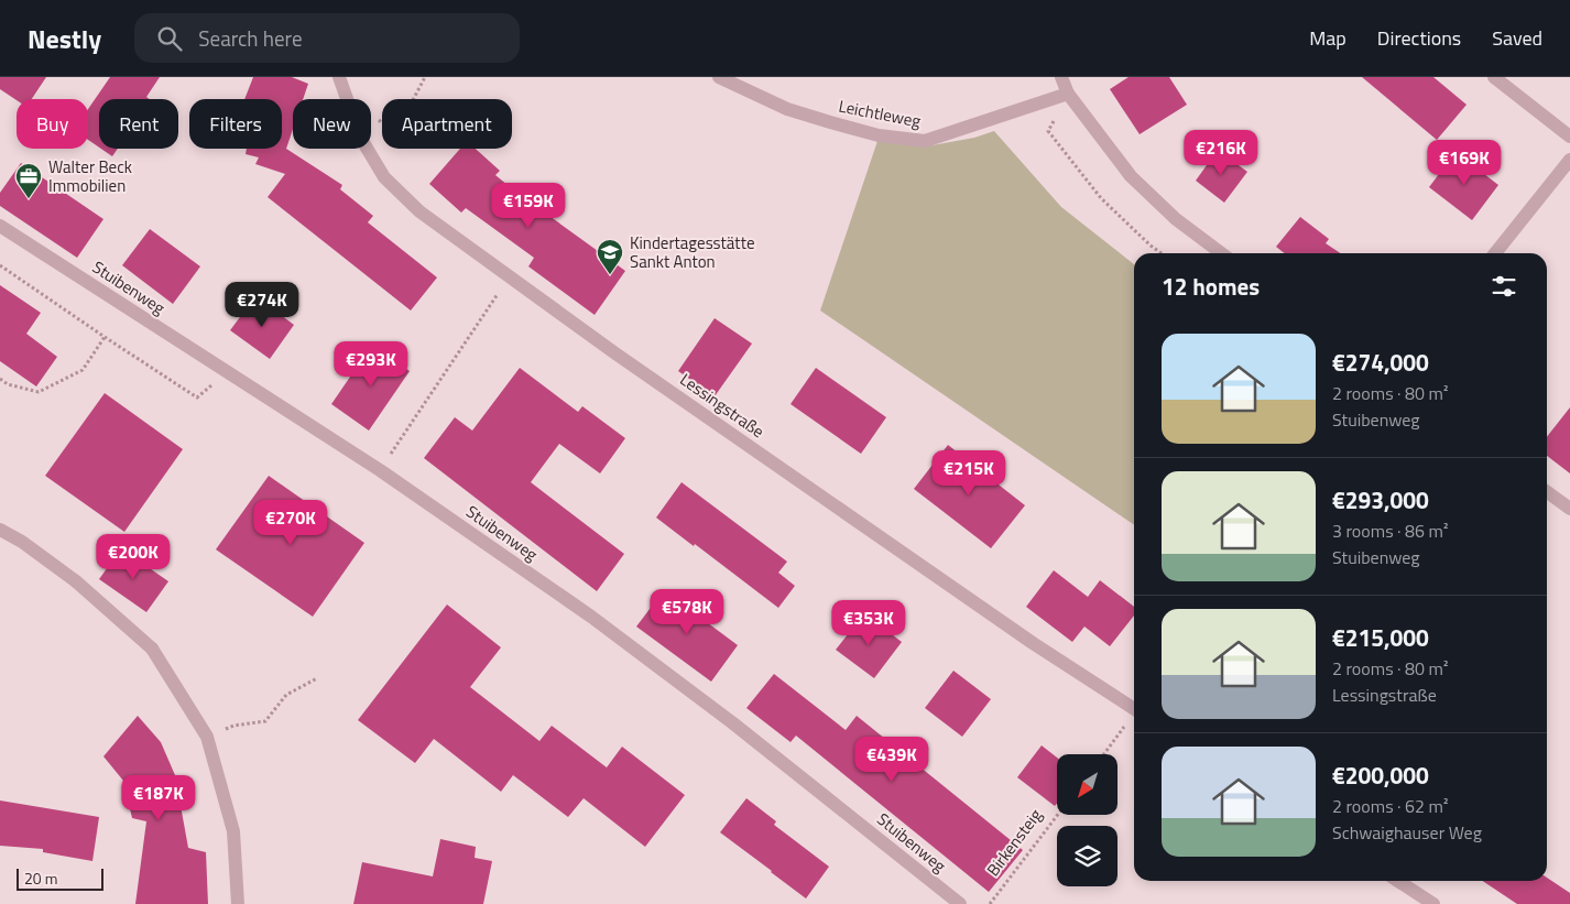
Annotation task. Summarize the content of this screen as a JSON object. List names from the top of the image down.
{
  "streets": {
    "street": ["Leichtleweg", "Stuibenweg", "Lessingstraße"],
    "path": ["Birkensteig"]
  },
  "places": {
    "office": ["Walter Beck Immobilien"],
    "school or university": ["Kindertagesstätte Sankt Anton"]
  },
  "scale_bar": "20 m",
  "north": "bottom left",
  "page": {
    "header": "Nestly",
    "search": "Search here",
    "nav": ["Map", "Directions", "Saved"],
    "chip": [
      "Buy",
      "Rent",
      "Filters",
      "New",
      "Apartment"
    ],
    "price": [
      "€216K",
      "€169K",
      "€159K",
      "€274K",
      "€293K",
      "€215K",
      "€270K",
      "€200K",
      "€578K",
      "€353K",
      "€439K",
      "€187K"
    ],
    "heading": "12 homes",
    "list": [
      {
        "name": "€274,000",
        "note": "2 rooms · 80 m² · Stuibenweg"
      },
      {
        "name": "€293,000",
        "note": "3 rooms · 86 m² · Stuibenweg"
      },
      {
        "name": "€215,000",
        "note": "2 rooms · 80 m² · Lessingstraße"
      },
      {
        "name": "€200,000",
        "note": "2 rooms · 62 m² · Schwaighauser Weg"
      }
    ],
    "scale": "20 m"
  }
}
